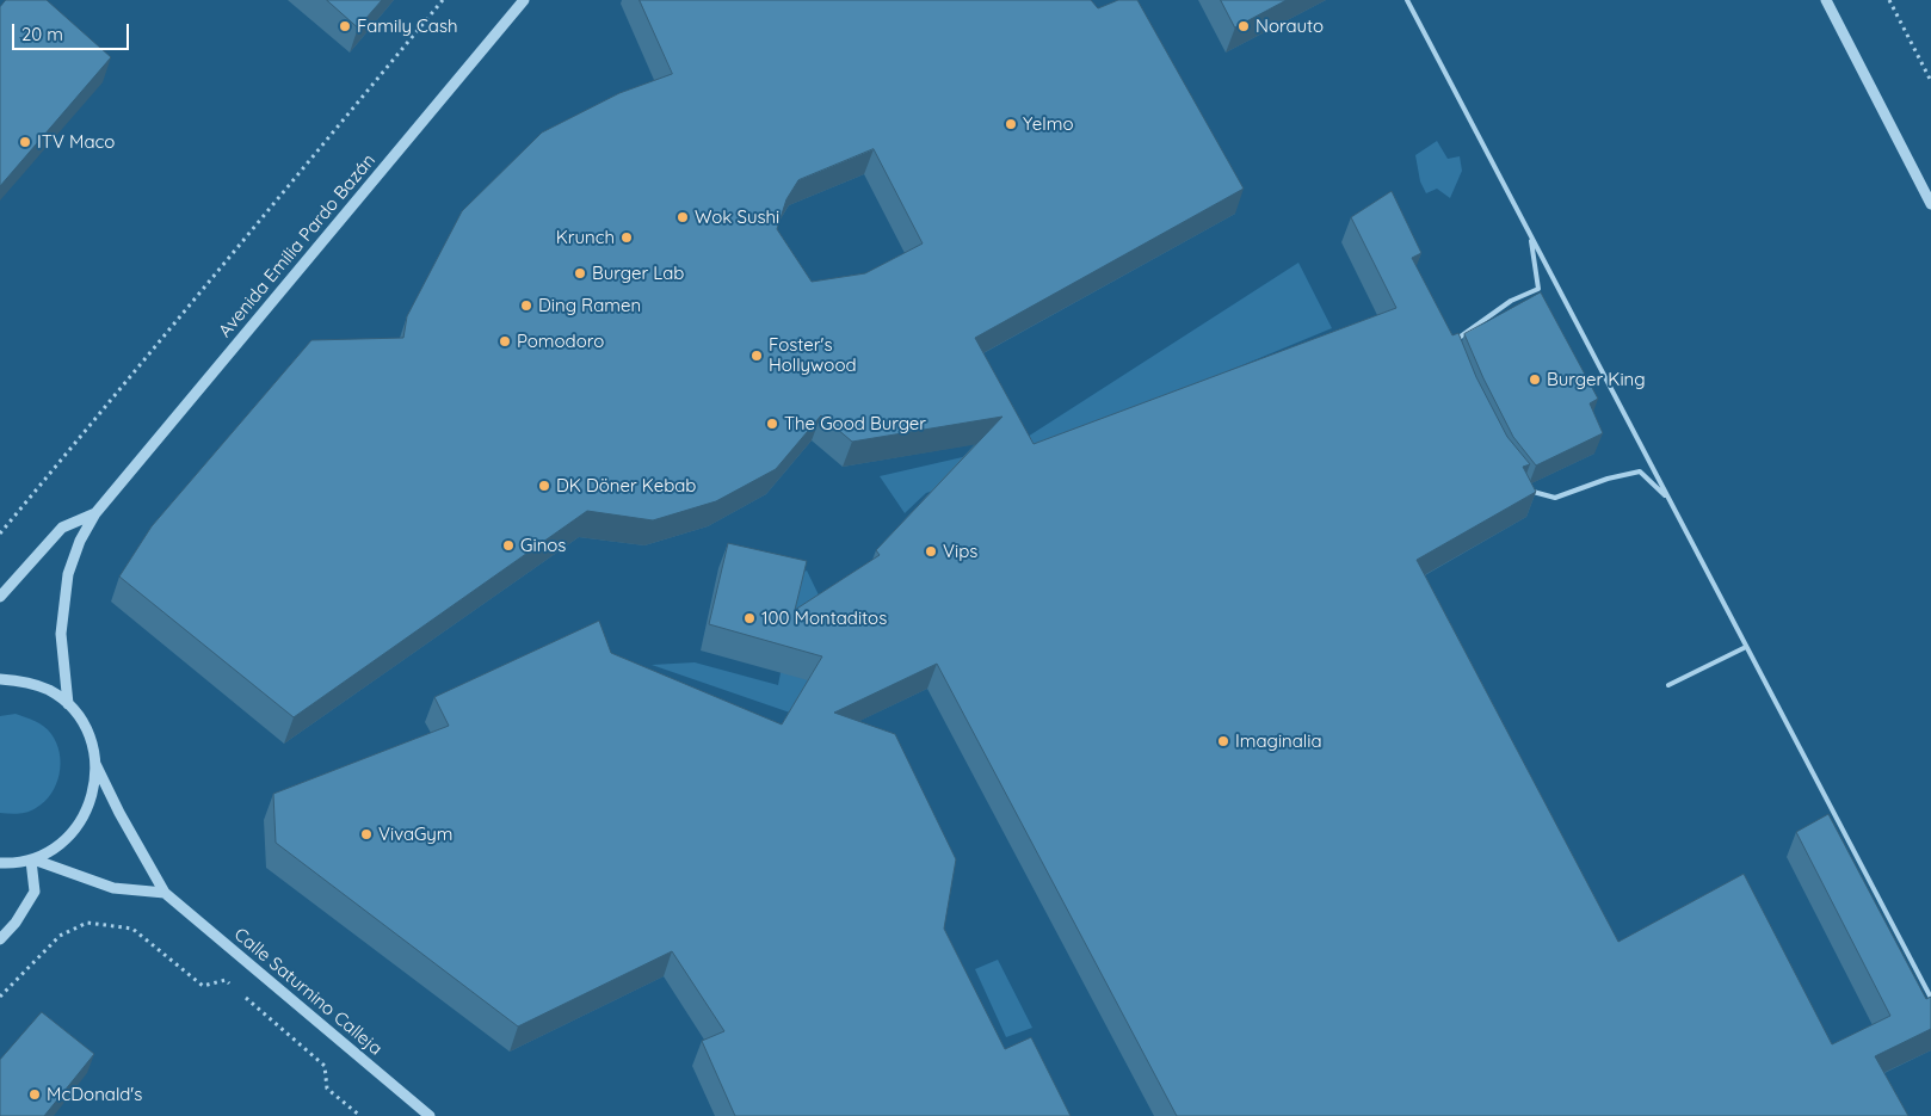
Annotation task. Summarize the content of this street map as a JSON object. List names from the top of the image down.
{
  "streets": {
    "street": ["Avenida Emilia Pardo Bazán", "Calle Saturnino Calleja"]
  },
  "places": [
    "Family Cash",
    "Norauto",
    "Yelmo",
    "ITV Maco",
    "Wok Sushi",
    "Krunch",
    "Burger Lab",
    "Ding Ramen",
    "Pomodoro",
    "Foster's Hollywood",
    "Burger King",
    "The Good Burger",
    "DK Döner Kebab",
    "Ginos",
    "Vips",
    "100 Montaditos",
    "Imaginalia",
    "VivaGym",
    "McDonald's"
  ],
  "scale_bar": "20 m"
}
